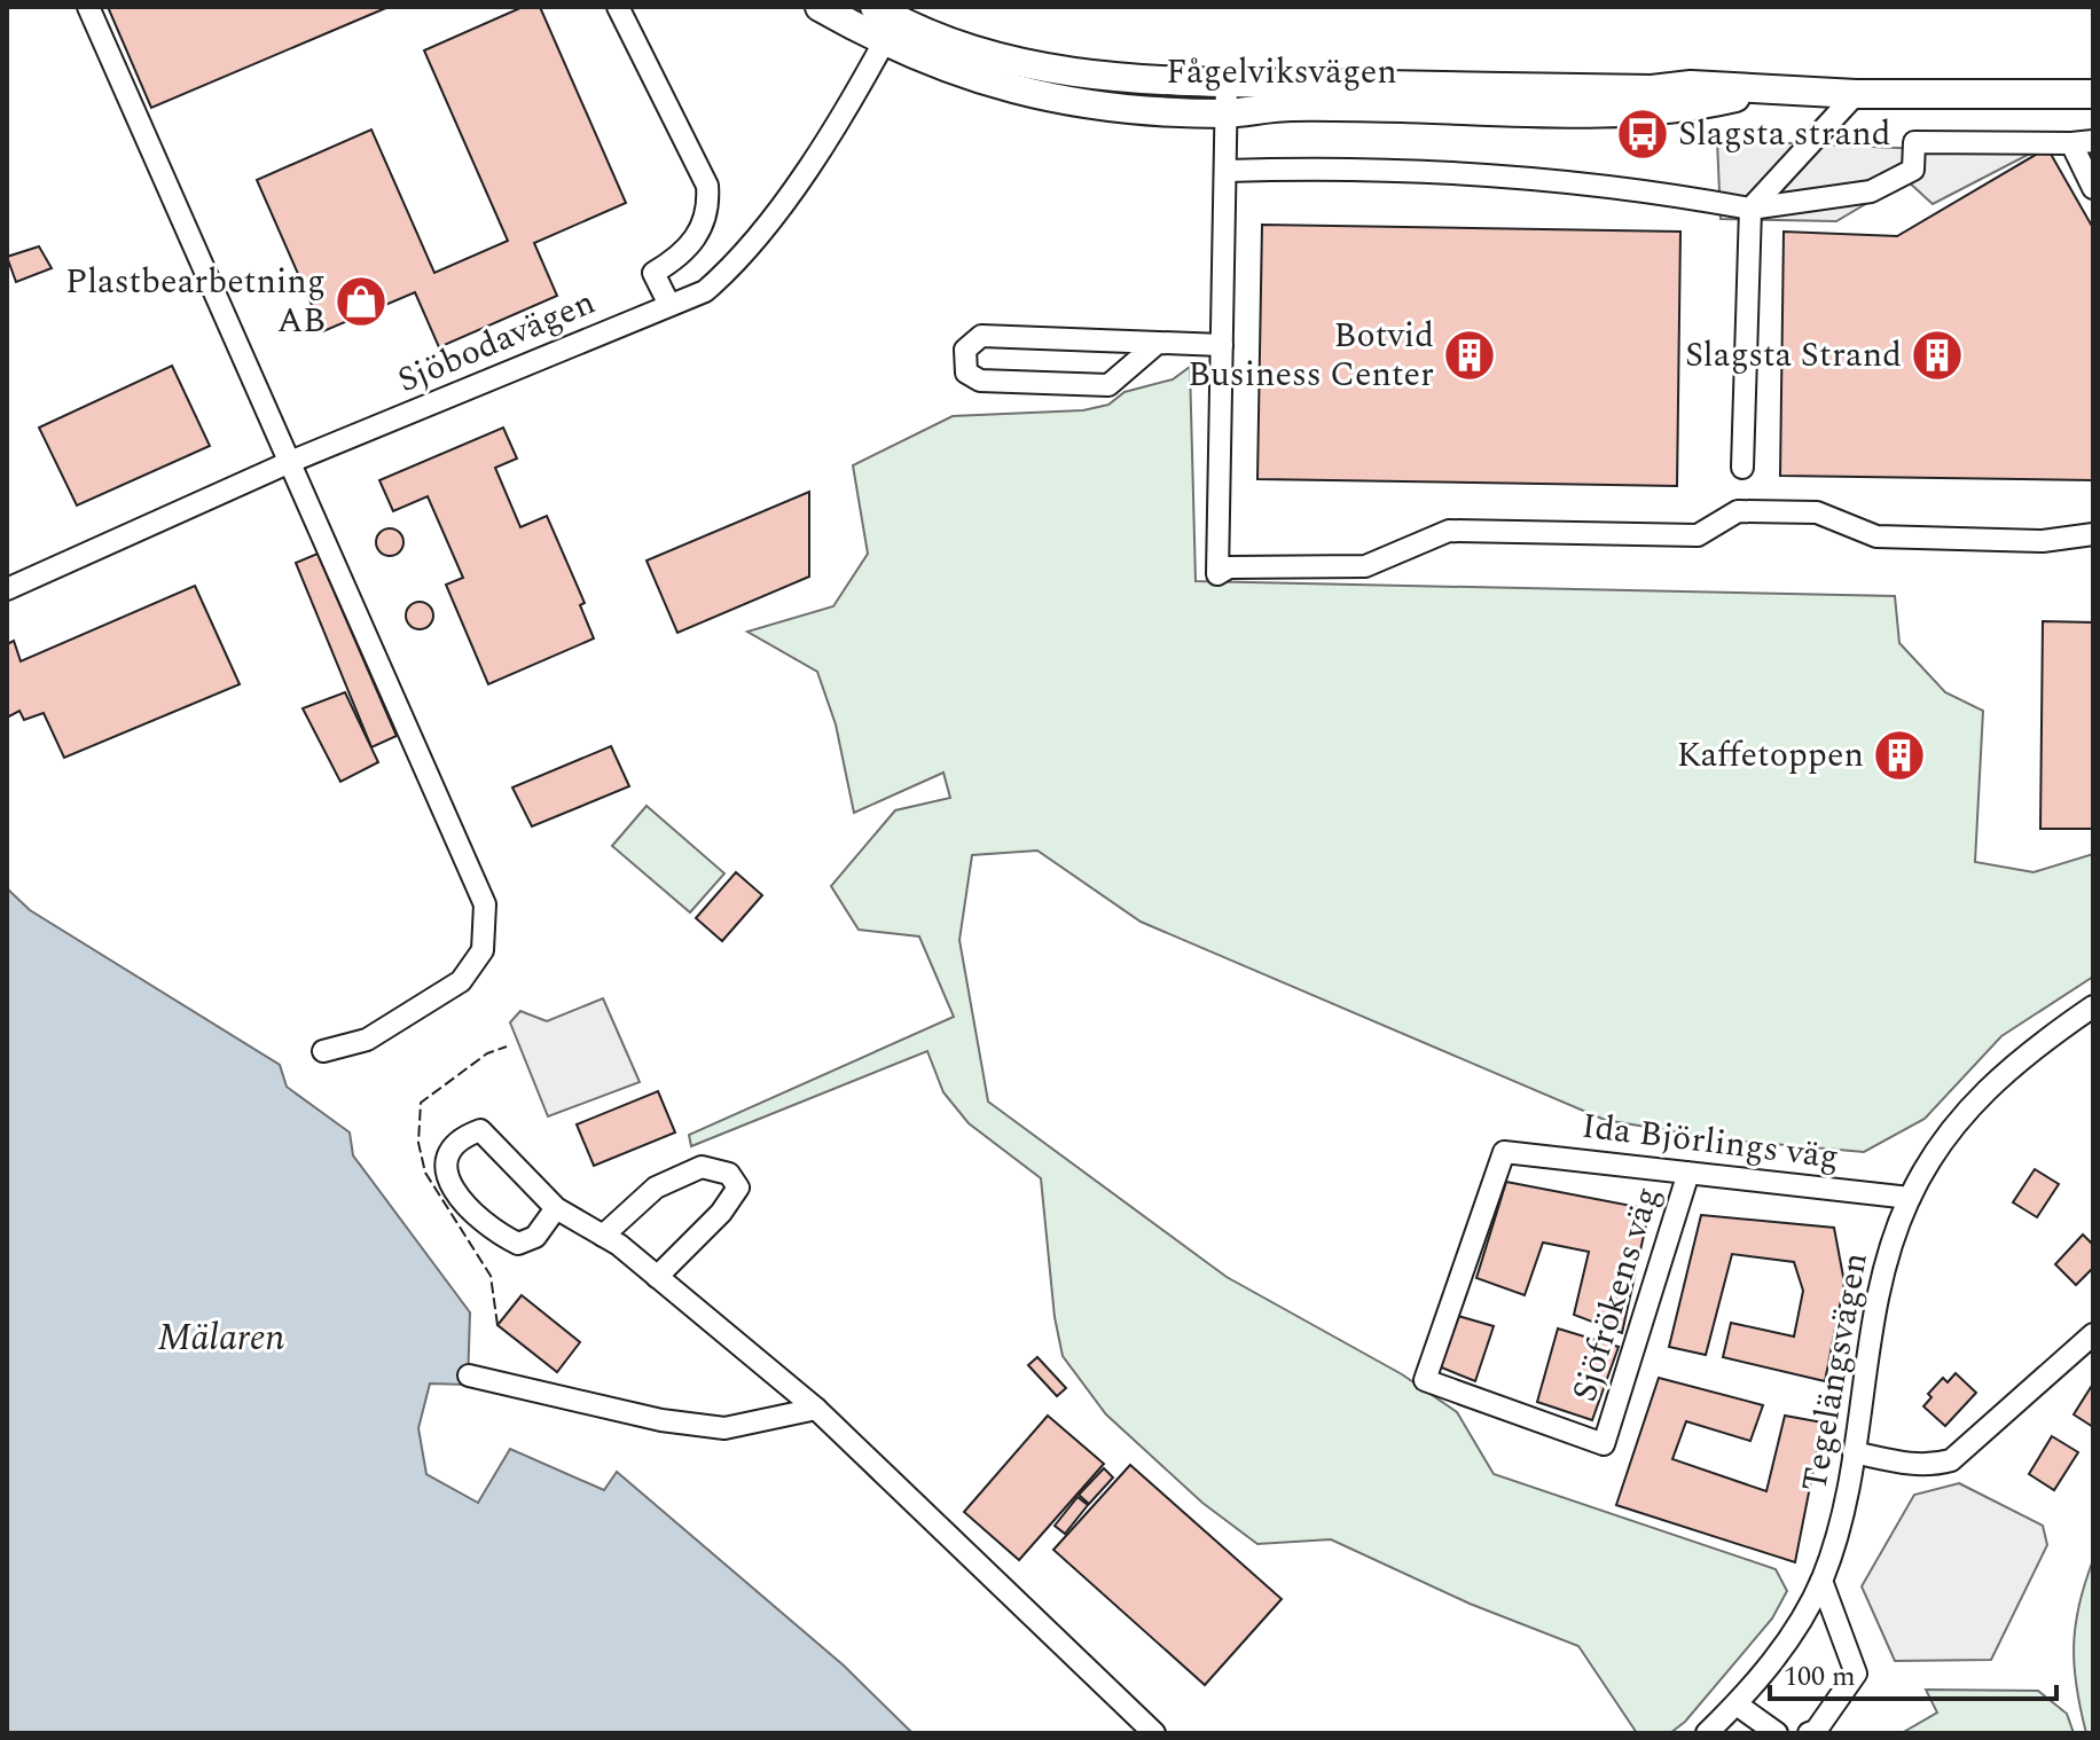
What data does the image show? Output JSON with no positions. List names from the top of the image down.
{
  "streets": {
    "main road": ["Fågelviksvägen"],
    "street": [
      "Sjöbodavägen",
      "Ida Björlings väg",
      "Sjöfrökens väg",
      "Tegelängsvägen"
    ]
  },
  "crossings": [
    ["Fågelviksvägen", "Sjöbodavägen"],
    ["Ida Björlings väg", "Sjöfrökens väg"],
    ["Ida Björlings väg", "Tegelängsvägen"]
  ],
  "water": ["Mälaren"],
  "places": {
    "bus stop": ["Slagsta strand"],
    "shop": ["Plastbearbetning AB"],
    "building": ["Botvid Business Center", "Slagsta Strand", "Kaffetoppen"]
  },
  "scale_bar": "100 m"
}
